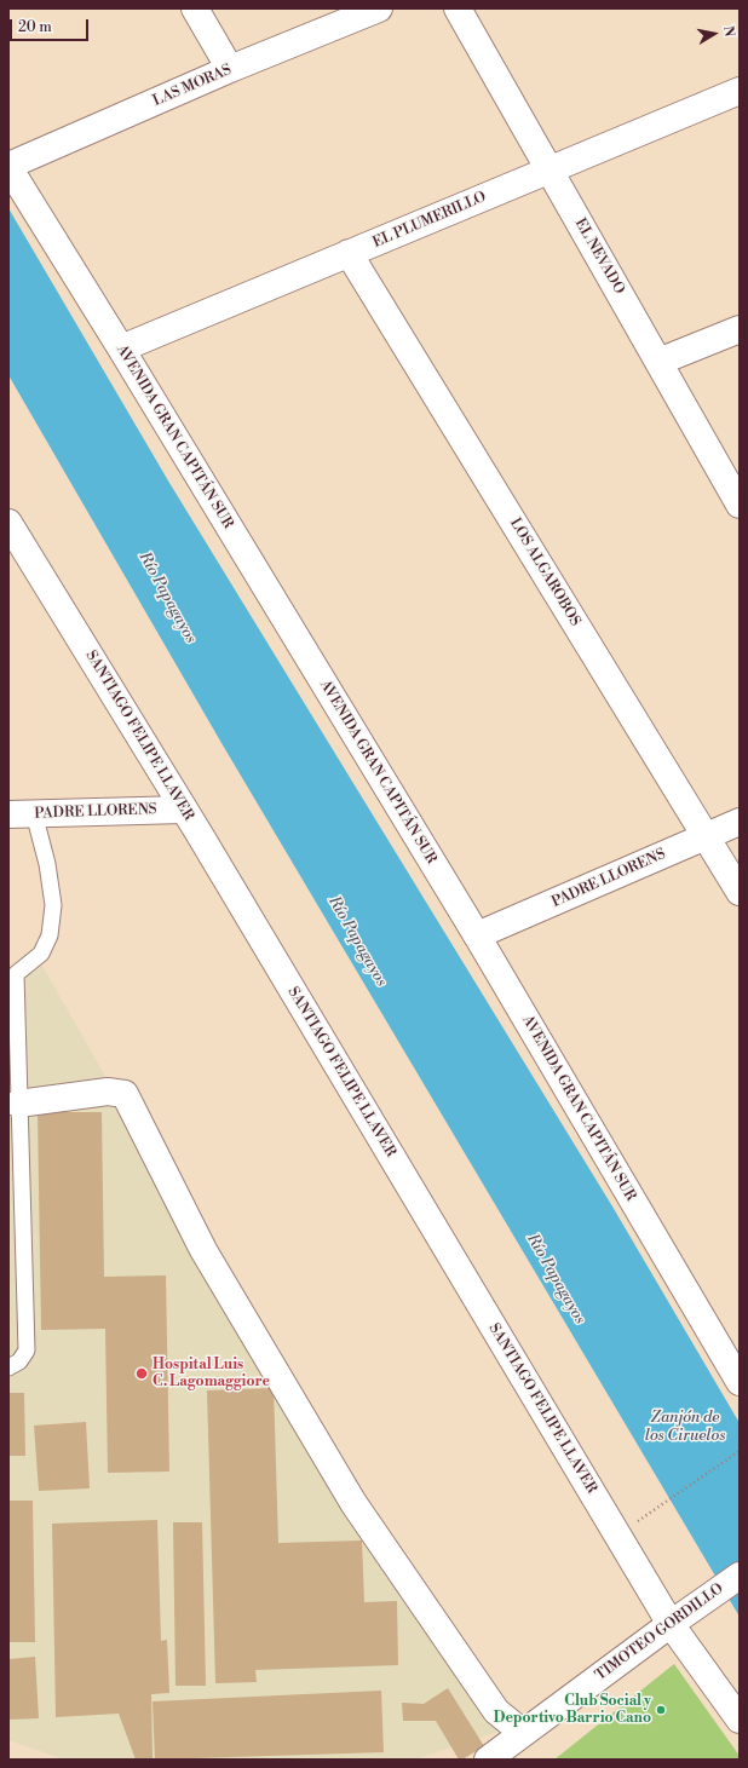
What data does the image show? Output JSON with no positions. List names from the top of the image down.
{
  "streets": {
    "street": [
      "LAS MORAS",
      "EL PLUMERILLO",
      "EL NEVADO",
      "AVENIDA GRAN CAPITÁN SUR",
      "LOS ALGAROBOS",
      "SANTIAGO FELIPE LLAVER",
      "PADRE LLORENS",
      "TIMOTEO GORDILLO"
    ]
  },
  "crossings": [
    ["LAS MORAS", "AVENIDA GRAN CAPITÁN SUR"],
    ["EL PLUMERILLO", "EL NEVADO"],
    ["EL PLUMERILLO", "AVENIDA GRAN CAPITÁN SUR"],
    ["EL PLUMERILLO", "LOS ALGAROBOS"],
    ["AVENIDA GRAN CAPITÁN SUR", "PADRE LLORENS"],
    ["LOS ALGAROBOS", "PADRE LLORENS"],
    ["SANTIAGO FELIPE LLAVER", "PADRE LLORENS"],
    ["SANTIAGO FELIPE LLAVER", "TIMOTEO GORDILLO"]
  ],
  "water": ["Río Papagayos", "Zanjón de los Ciruelos"],
  "places": ["Hospital Luis C. Lagomaggiore", "Club Social y Deportivo Barrio Cano"],
  "scale_bar": "20 m",
  "north": "right"
}
